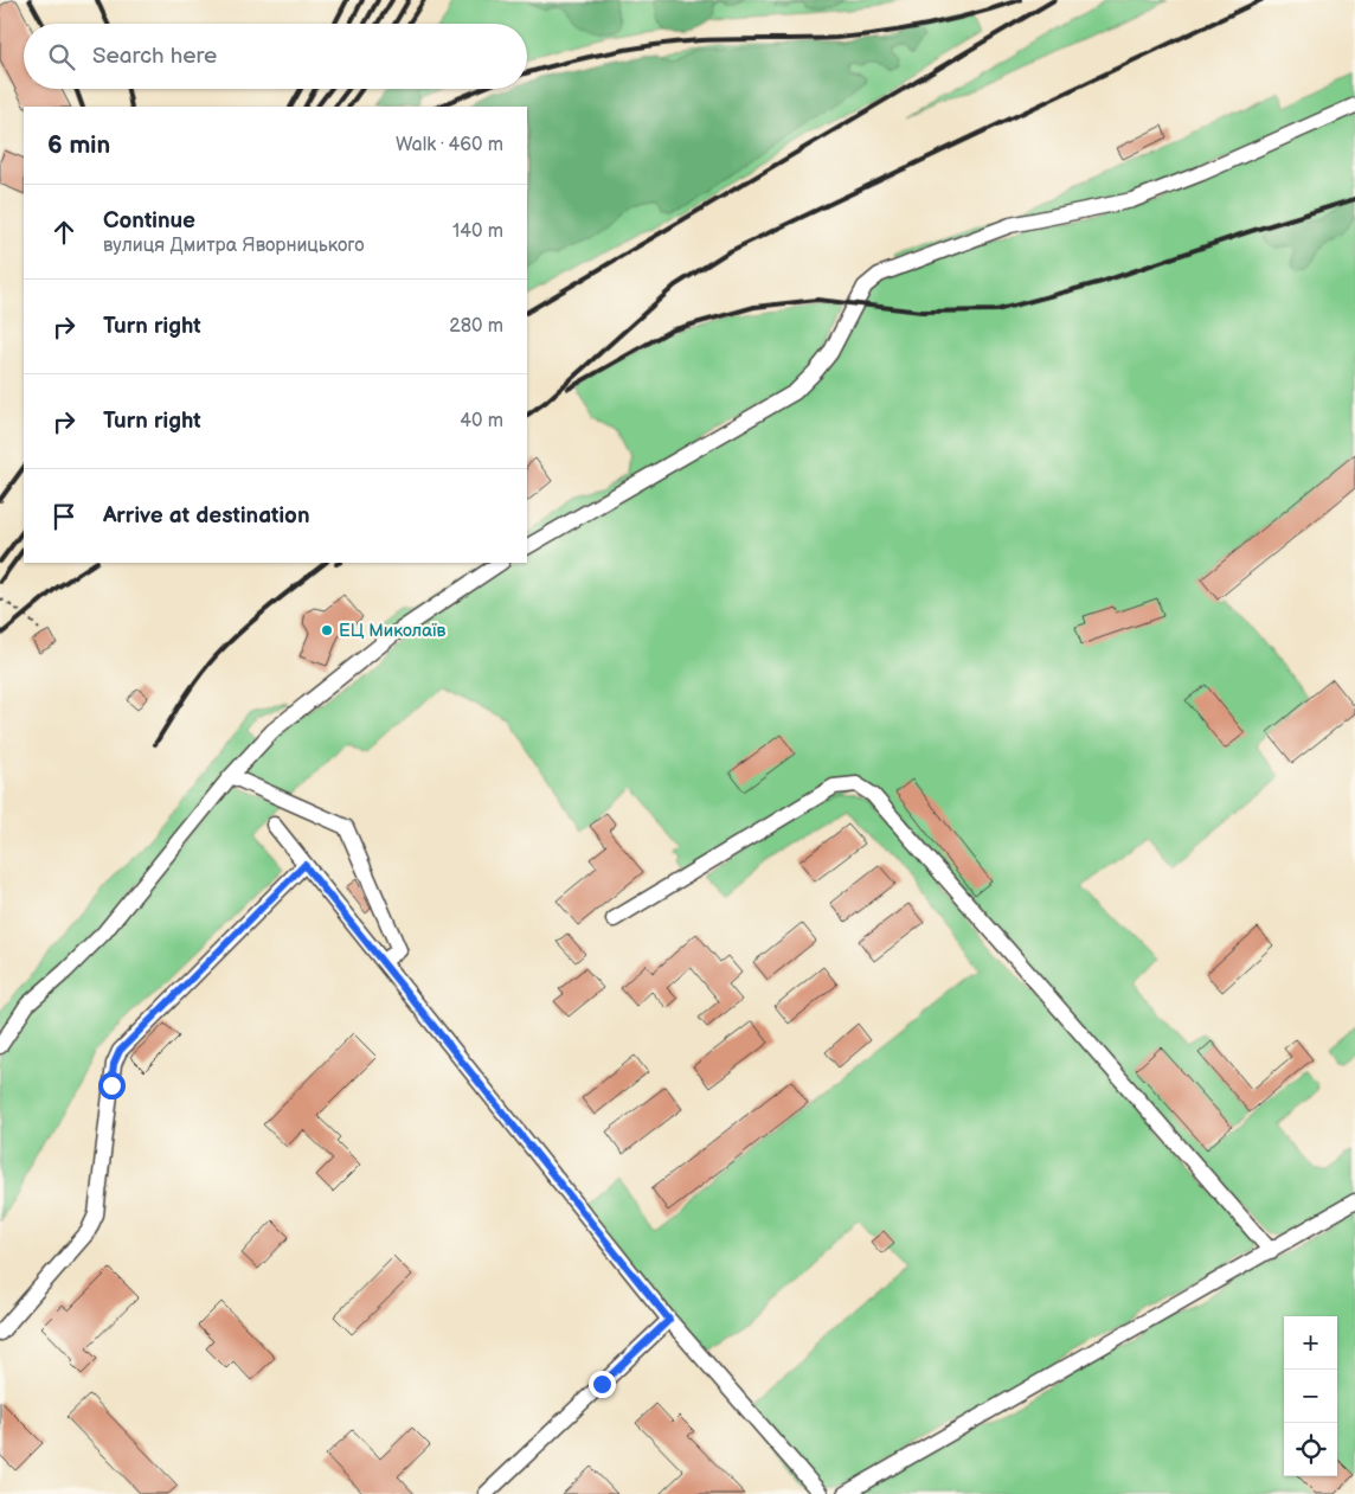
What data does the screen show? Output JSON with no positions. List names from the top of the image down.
{
  "places": ["ЕЦ Миколаїв"],
  "page": {
    "search": "Search here",
    "heading": ["6 min", "Walk · 460 m"],
    "list": [
      ["Continue", "вулиця Дмитра Яворницького", "140 m"],
      ["Turn right", "280 m"],
      ["Turn right", "40 m"],
      "Arrive at destination"
    ],
    "map_buttons": ["+", "−"]
  }
}
